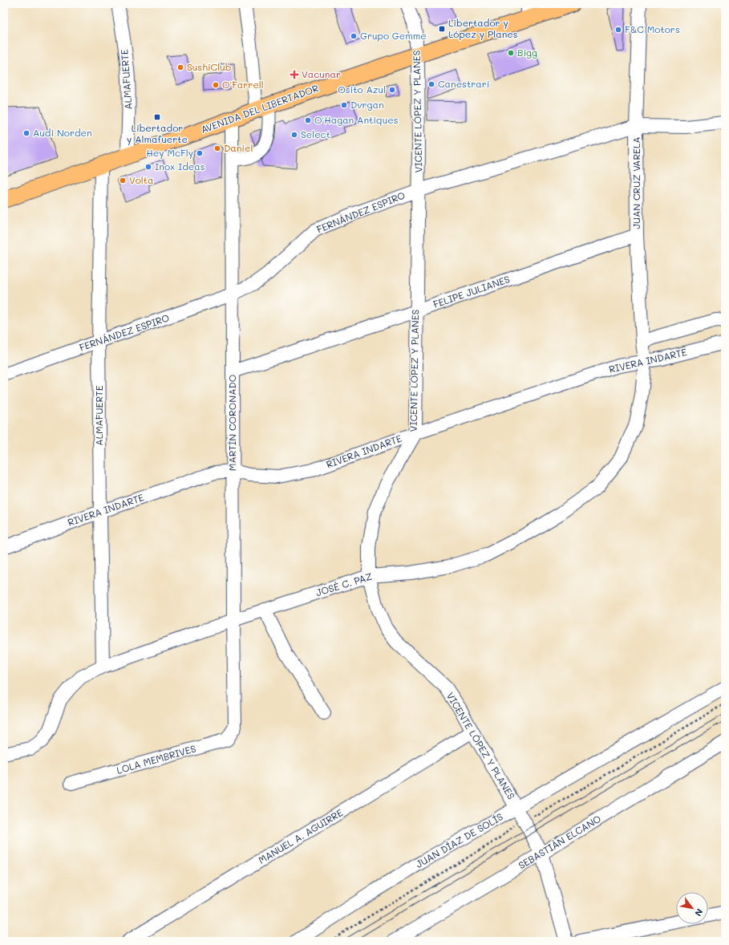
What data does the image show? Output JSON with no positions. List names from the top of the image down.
{
  "streets": {
    "main road": ["AVENIDA DEL LIBERTADOR"],
    "street": [
      "ALMAFUERTE",
      "VICENTE LÓPEZ Y PLANES",
      "JUAN CRUZ VARELA",
      "FERNÁNDEZ ESPIRO",
      "FELIPE JULIANES",
      "RIVERA INDARTE",
      "MARTÍN CORONADO",
      "JOSÉ C. PAZ",
      "LOLA MEMBRIVES",
      "MANUEL A. AGUIRRE",
      "JUAN DÍAZ DE SOLÍS",
      "SEBASTIÁN ELCANO"
    ]
  },
  "crossings": [
    ["ALMAFUERTE", "AVENIDA DEL LIBERTADOR"],
    ["ALMAFUERTE", "FERNÁNDEZ ESPIRO"],
    ["ALMAFUERTE", "RIVERA INDARTE"],
    ["ALMAFUERTE", "JOSÉ C. PAZ"],
    ["AVENIDA DEL LIBERTADOR", "VICENTE LÓPEZ Y PLANES"],
    ["AVENIDA DEL LIBERTADOR", "MARTÍN CORONADO"],
    ["VICENTE LÓPEZ Y PLANES", "FERNÁNDEZ ESPIRO"],
    ["VICENTE LÓPEZ Y PLANES", "FELIPE JULIANES"],
    ["VICENTE LÓPEZ Y PLANES", "RIVERA INDARTE"],
    ["VICENTE LÓPEZ Y PLANES", "JOSÉ C. PAZ"],
    ["VICENTE LÓPEZ Y PLANES", "MANUEL A. AGUIRRE"],
    ["VICENTE LÓPEZ Y PLANES", "JUAN DÍAZ DE SOLÍS"],
    ["VICENTE LÓPEZ Y PLANES", "SEBASTIÁN ELCANO"],
    ["JUAN CRUZ VARELA", "FERNÁNDEZ ESPIRO"],
    ["JUAN CRUZ VARELA", "FELIPE JULIANES"],
    ["JUAN CRUZ VARELA", "RIVERA INDARTE"],
    ["JUAN CRUZ VARELA", "JOSÉ C. PAZ"],
    ["FERNÁNDEZ ESPIRO", "MARTÍN CORONADO"],
    ["FELIPE JULIANES", "MARTÍN CORONADO"],
    ["RIVERA INDARTE", "MARTÍN CORONADO"],
    ["RIVERA INDARTE", "JOSÉ C. PAZ"],
    ["MARTÍN CORONADO", "JOSÉ C. PAZ"],
    ["MARTÍN CORONADO", "LOLA MEMBRIVES"]
  ],
  "places": {
    "transit": ["Libertador y López y Planes", "Libertador y Almafuerte"],
    "other": [
      "F&C Motors",
      "Grupo Gemme",
      "Bigg",
      "SushiClub",
      "Canestrari",
      "O'Farrell",
      "Osito Azul",
      "Dvrgan",
      "O'Hagan Antiques",
      "Audi Norden",
      "Select",
      "Daniel",
      "Hey McFly",
      "Inox Ideas",
      "Volta"
    ],
    "health": ["Vacunar"]
  },
  "north": "bottom right"
}
